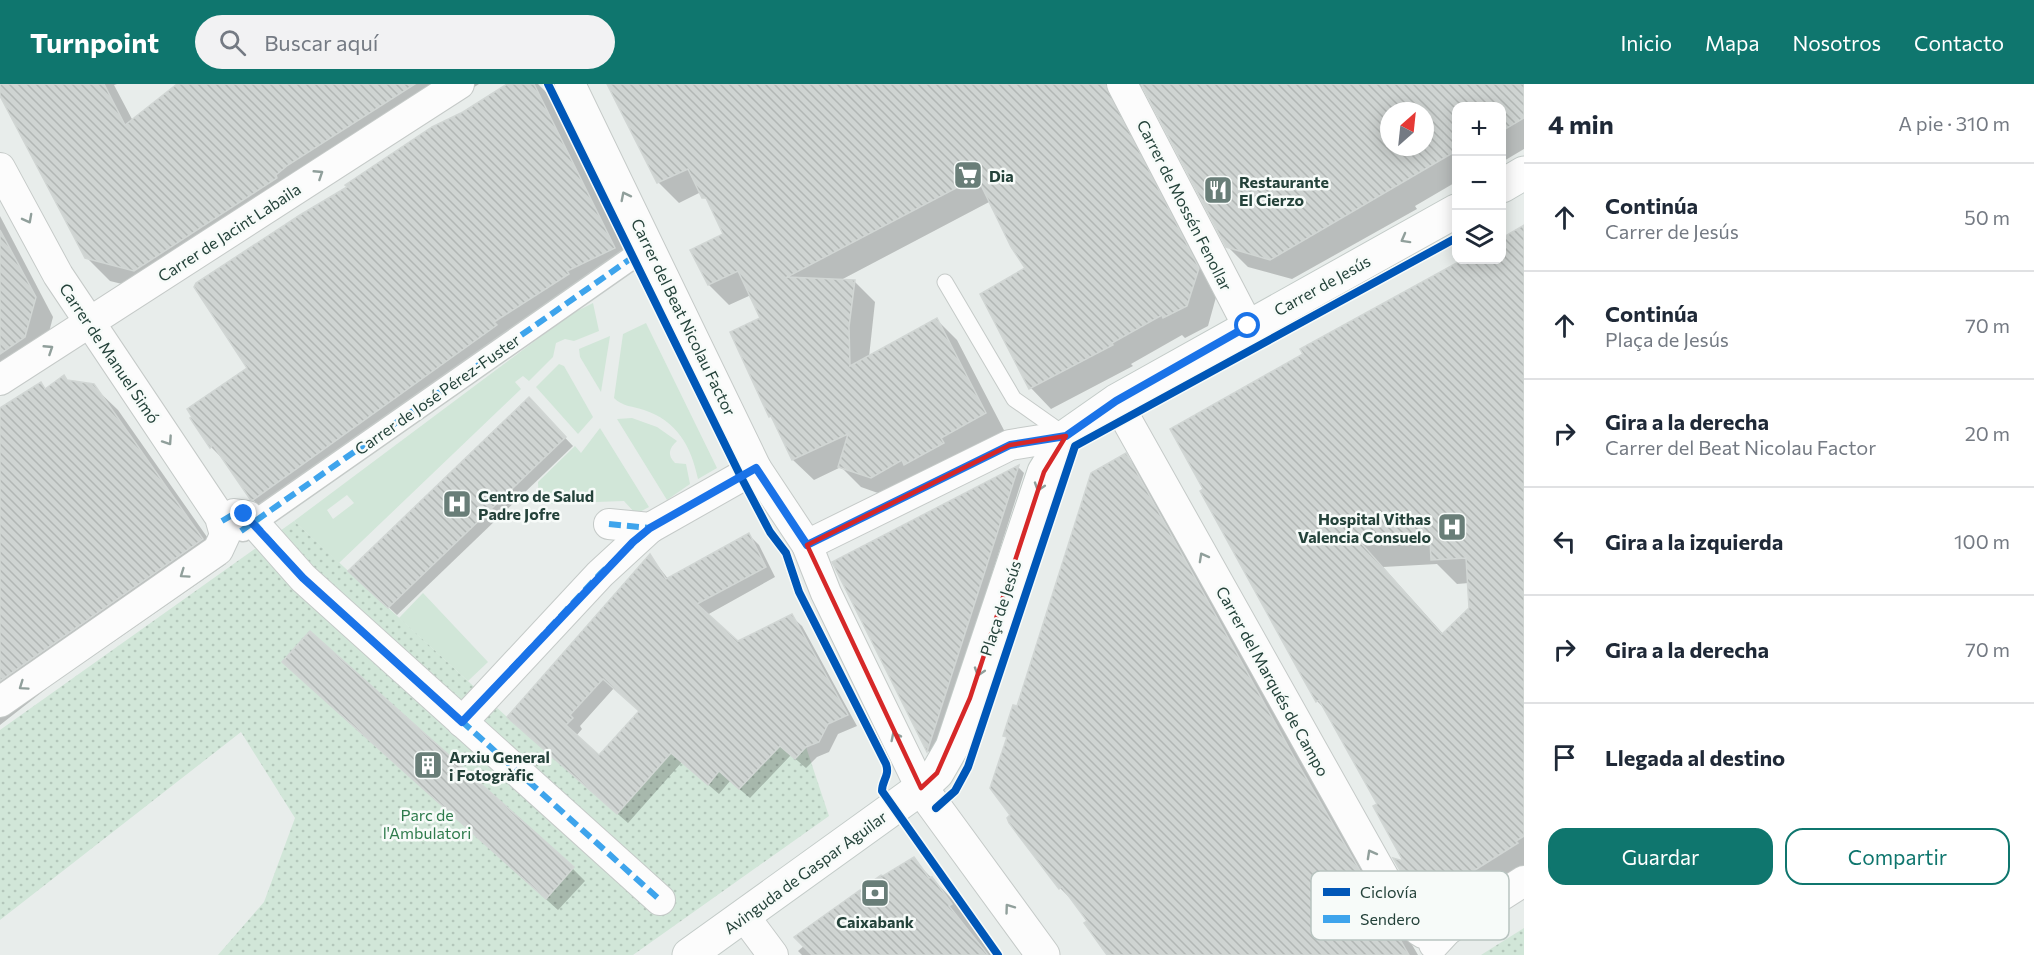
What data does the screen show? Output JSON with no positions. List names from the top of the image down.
{
  "streets": {
    "main road": ["Carrer de Jesús", "Plaça de Jesús", "Avinguda de Gaspar Aguilar"],
    "street": [
      "Carrer de Mossén Fenollar",
      "Carrer de Jacint Labaila",
      "Carrer del Beat Nicolau Factor",
      "Carrer de Manuel Simó",
      "Carrer de José Pérez-Fuster",
      "Carrer del Marqués de Campo"
    ]
  },
  "crossings": [
    ["Carrer de Mossén Fenollar", "Carrer de Jesús"],
    ["Carrer de Jacint Labaila", "Carrer de Manuel Simó"],
    ["Carrer de Jesús", "Plaça de Jesús"],
    ["Carrer de Jesús", "Carrer del Marqués de Campo"],
    ["Carrer de Manuel Simó", "Carrer de José Pérez-Fuster"],
    ["Plaça de Jesús", "Avinguda de Gaspar Aguilar"]
  ],
  "one_way": [
    "Carrer de Jacint Labaila",
    "Carrer de Jesús",
    "Carrer del Beat Nicolau Factor",
    "Carrer de Manuel Simó",
    "Carrer de José Pérez-Fuster",
    "Plaça de Jesús",
    "Carrer del Marqués de Campo"
  ],
  "parks": ["Parc de l'Ambulatori"],
  "places": {
    "supermarket": ["Dia"],
    "restaurant": ["Restaurante El Cierzo"],
    "hospital": ["Centro de Salud Padre Jofre", "Hospital Vithas Valencia Consuelo"],
    "building": ["Arxiu General i Fotogràfic"],
    "bank": ["Caixabank"]
  },
  "legend": ["Ciclovía", "Sendero"],
  "north": "top right",
  "page": {
    "header": "Turnpoint",
    "search": "Buscar aquí",
    "nav": [
      "Inicio",
      "Mapa",
      "Nosotros",
      "Contacto"
    ],
    "heading": ["4 min", "A pie · 310 m"],
    "map_buttons": ["+", "−"],
    "list": [
      ["Continúa", "Carrer de Jesús", "50 m"],
      ["Continúa", "Plaça de Jesús", "70 m"],
      ["Gira a la derecha", "Carrer del Beat Nicolau Factor", "20 m"],
      ["Gira a la izquierda", "100 m"],
      ["Gira a la derecha", "70 m"],
      "Llegada al destino"
    ],
    "buttons": ["Guardar", "Compartir"]
  }
}
